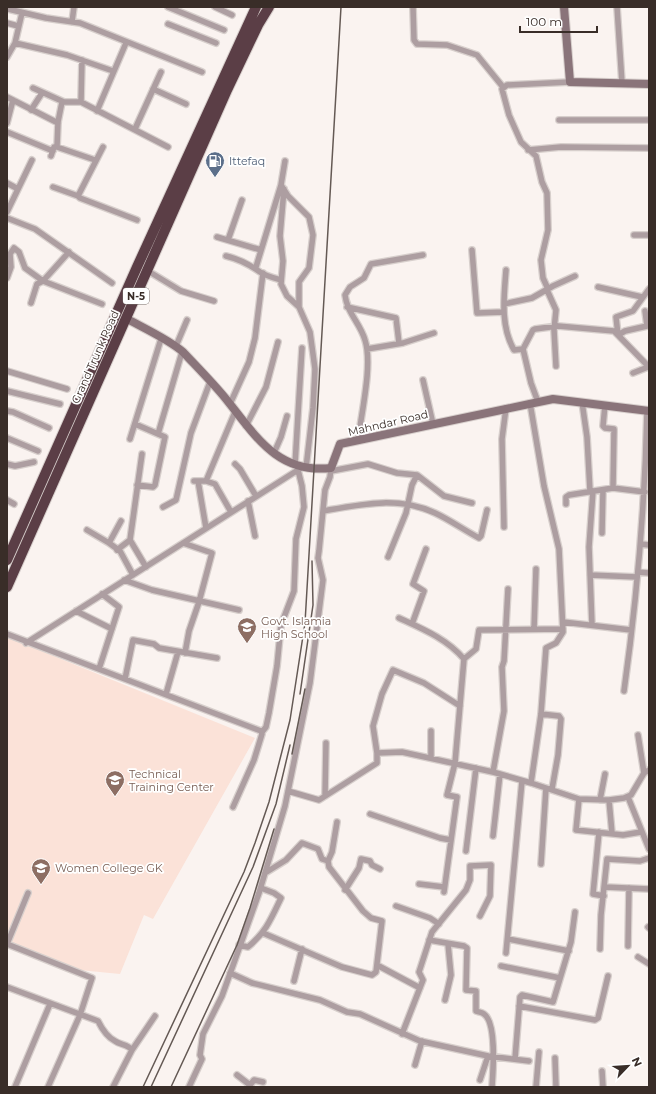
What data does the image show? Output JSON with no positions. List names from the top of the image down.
{
  "streets": {
    "highway": ["N-5", "Grand Trunk Road"],
    "street": ["Mahndar Road"]
  },
  "places": {
    "fuel station": ["Ittefaq"],
    "school or university": ["Govt. Islamia High School", "Technical Training Center", "Women College GK"]
  },
  "scale_bar": "100 m",
  "north": "top right"
}
